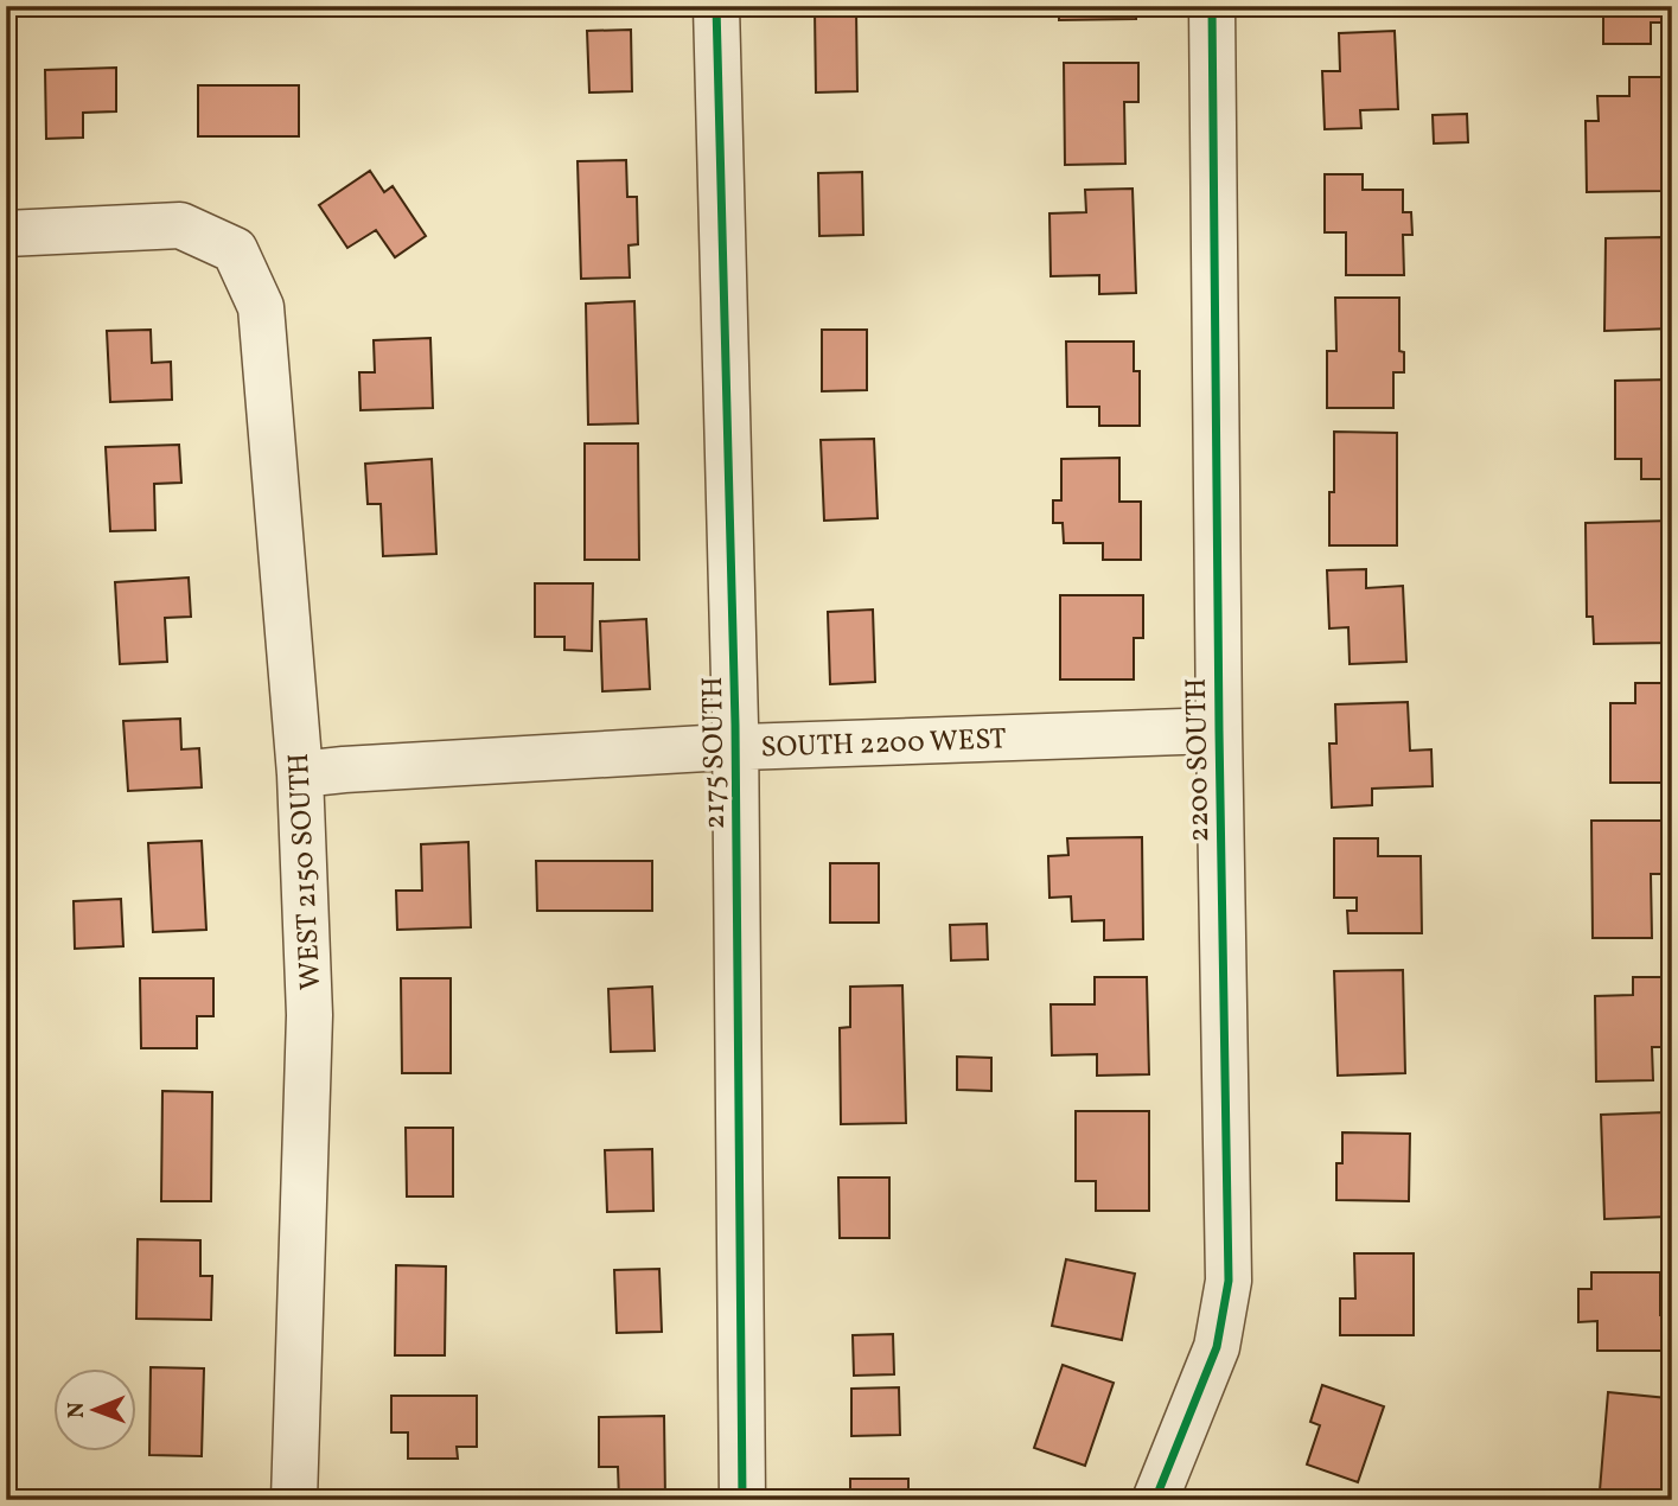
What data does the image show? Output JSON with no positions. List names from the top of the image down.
{
  "streets": {
    "street": [
      "SOUTH 2200 WEST",
      "2175 SOUTH",
      "2200 SOUTH",
      "WEST 2150 SOUTH"
    ]
  },
  "crossings": [
    ["SOUTH 2200 WEST", "2175 SOUTH"],
    ["SOUTH 2200 WEST", "2200 SOUTH"],
    ["SOUTH 2200 WEST", "WEST 2150 SOUTH"]
  ],
  "north": "left"
}
